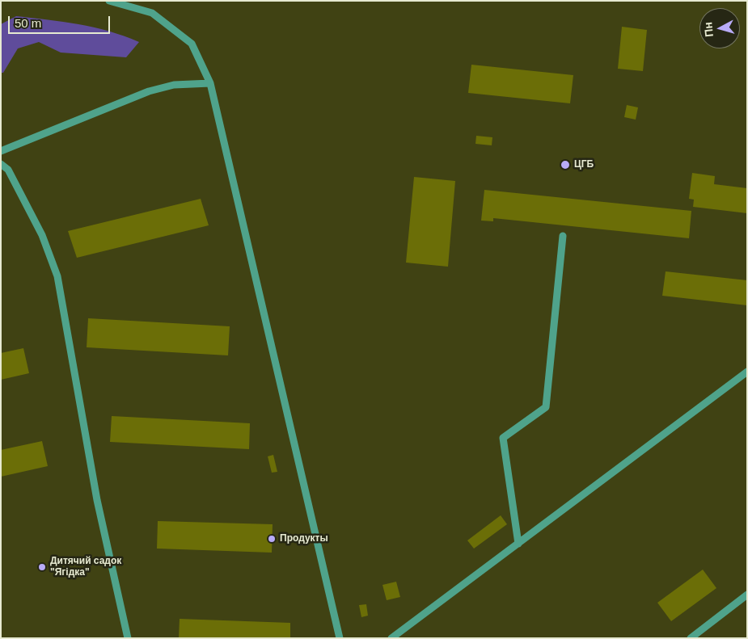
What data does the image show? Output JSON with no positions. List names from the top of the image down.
{
  "places": ["ЦГБ", "Продукты", "Дитячий садок \"Ягідка\""],
  "scale_bar": "50 m",
  "north": "left"
}
